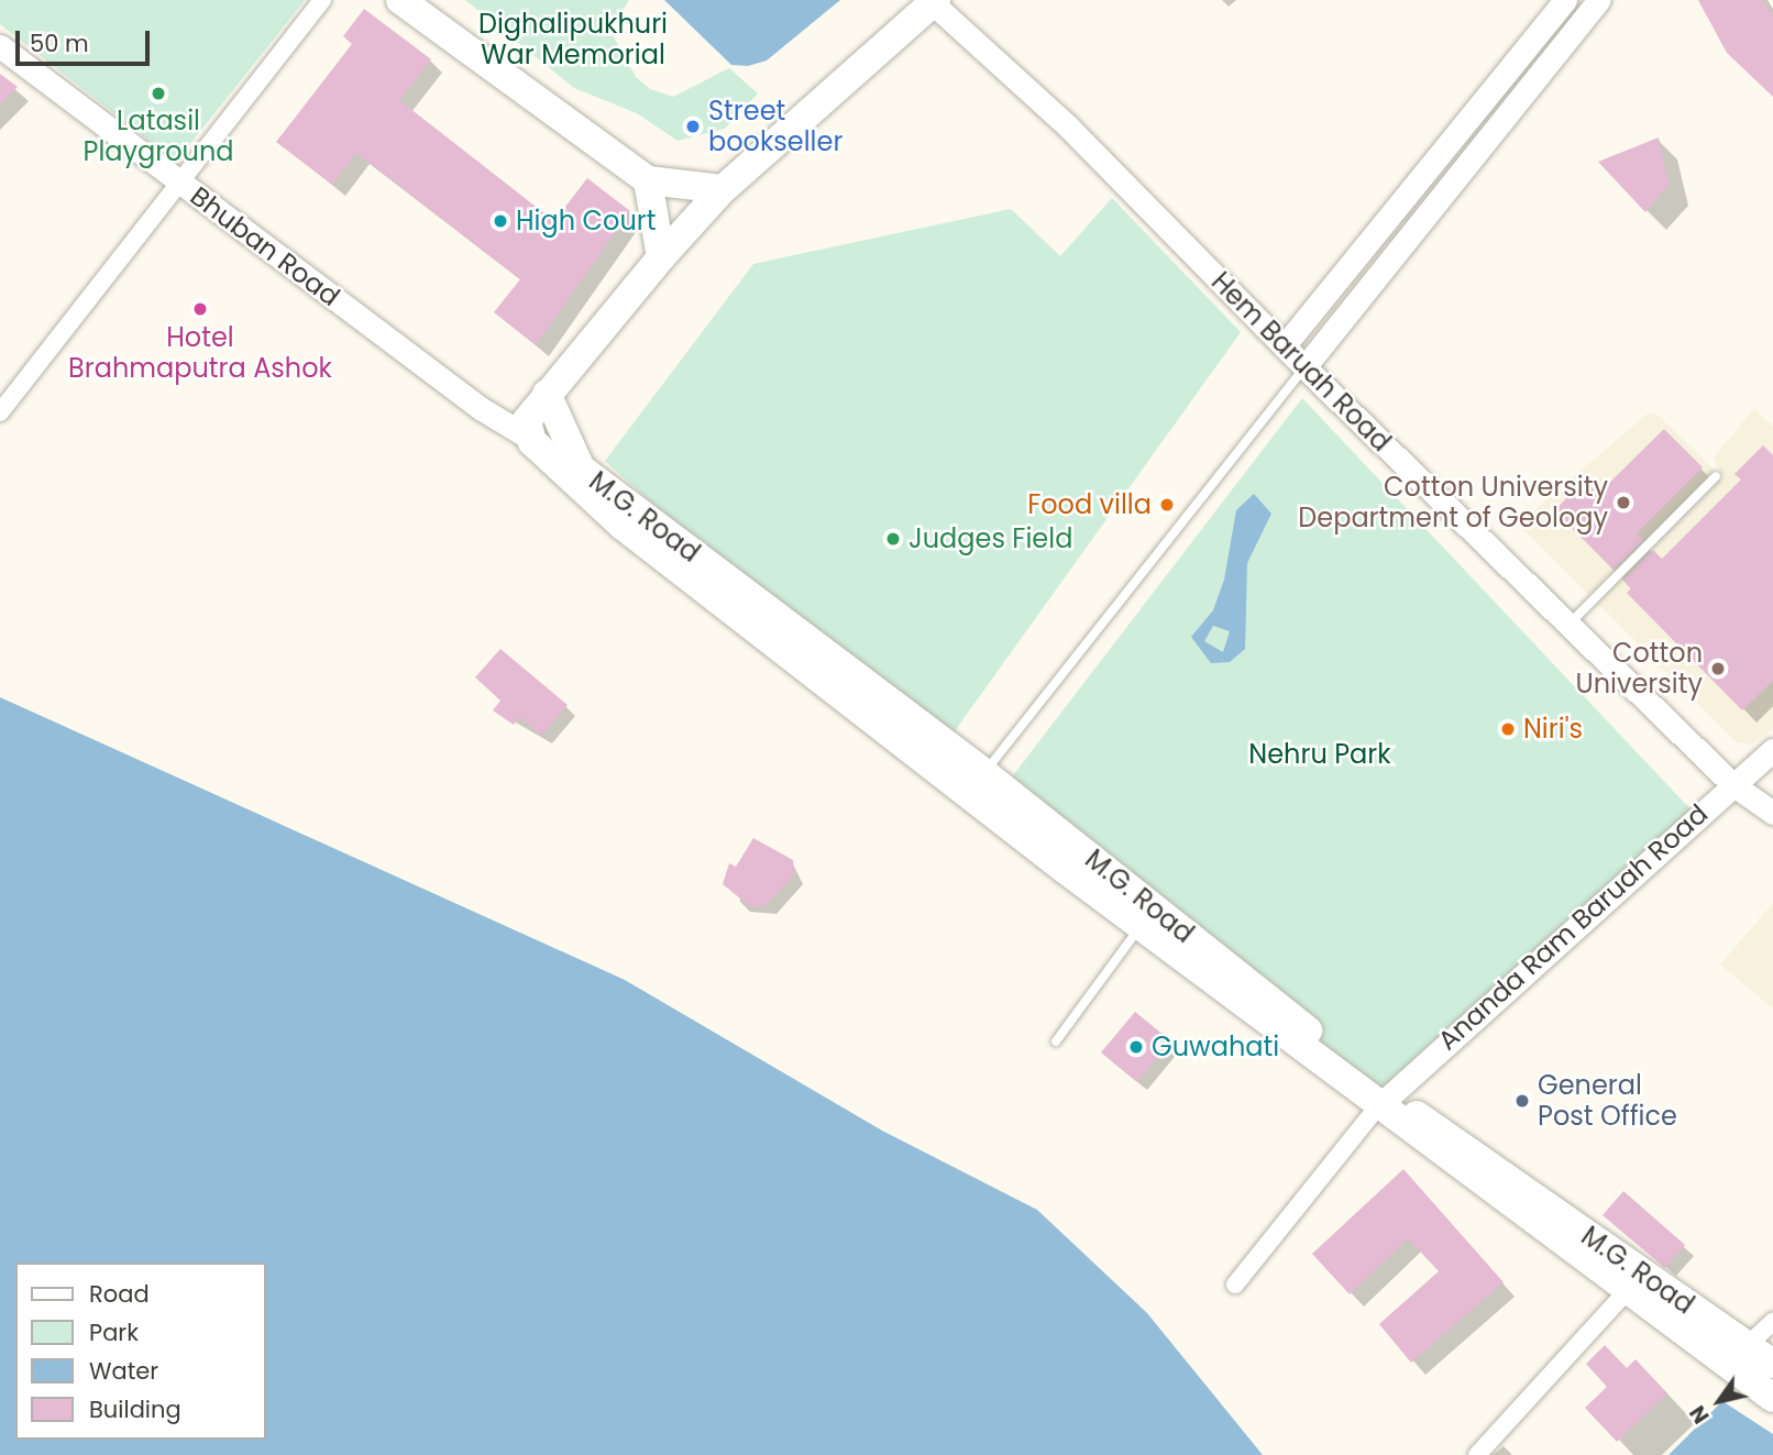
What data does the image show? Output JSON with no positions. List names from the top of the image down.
{
  "streets": {
    "main road": ["M.G. Road"],
    "street": ["Bhuban Road", "Hem Baruah Road", "Ananda Ram Baruah Road"]
  },
  "crossings": [
    ["Hem Baruah Road", "Ananda Ram Baruah Road"],
    ["M.G. Road", "Ananda Ram Baruah Road"]
  ],
  "parks": ["Dighalipukhuri War Memorial", "Nehru Park"],
  "places": [
    "Latasil Playground",
    "Street bookseller",
    "High Court",
    "Hotel Brahmaputra Ashok",
    "Cotton University Department of Geology",
    "Food villa",
    "Judges Field",
    "Cotton University",
    "Niri's",
    "Guwahati",
    "General Post Office"
  ],
  "legend": [
    "Road",
    "Park",
    "Water",
    "Building"
  ],
  "scale_bar": "50 m",
  "north": "bottom left"
}
